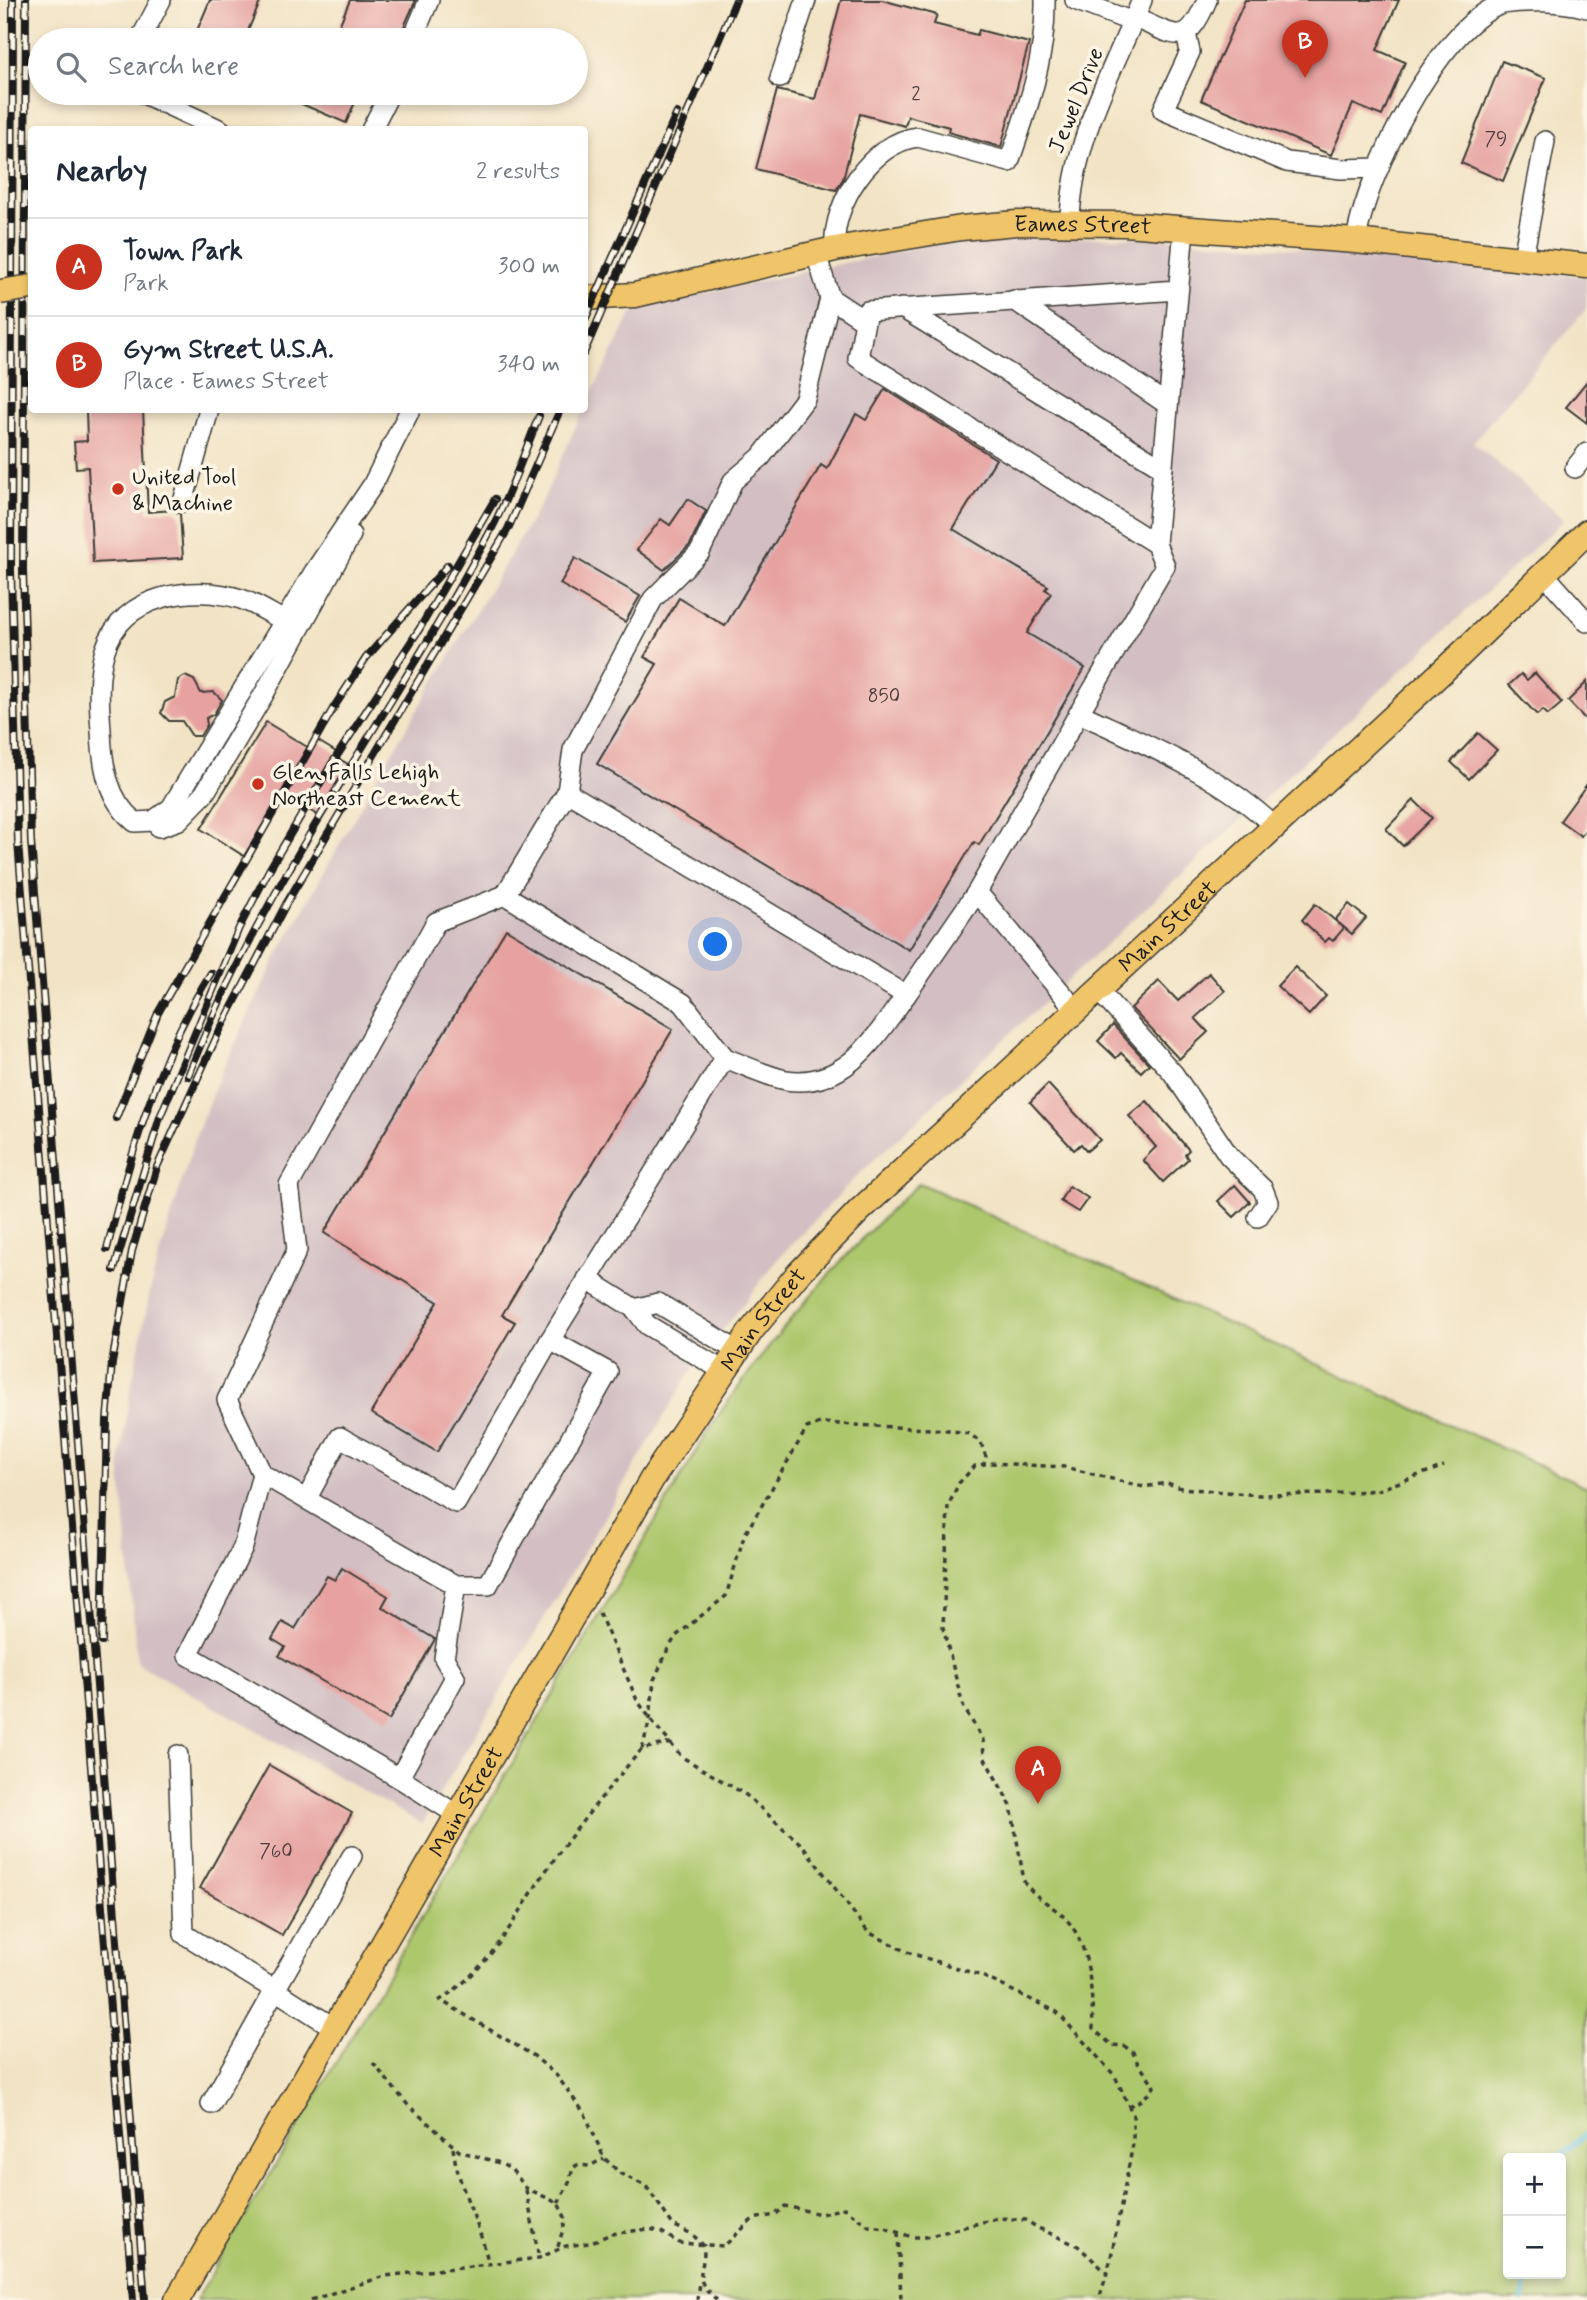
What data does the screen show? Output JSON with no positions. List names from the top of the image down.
{
  "streets": {
    "main road": ["Eames Street", "Main Street"],
    "street": ["Jewel Drive"]
  },
  "crossings": [
    ["Jewel Drive", "Eames Street"]
  ],
  "places": ["United Tool & Machine", "Glen Falls Lehigh Northeast Cement"],
  "house_numbers": [
    "2",
    "79",
    "850",
    "760"
  ],
  "page": {
    "pins": ["B", "A"],
    "search": "Search here",
    "heading": ["Nearby", "2 results"],
    "list": [
      {
        "mark": "A",
        "name": "Town Park",
        "note": "Park",
        "value": "300 m"
      },
      {
        "mark": "B",
        "name": "Gym Street U.S.A.",
        "note": "Place · Eames Street",
        "value": "340 m"
      }
    ],
    "map_buttons": ["+", "−"]
  }
}
